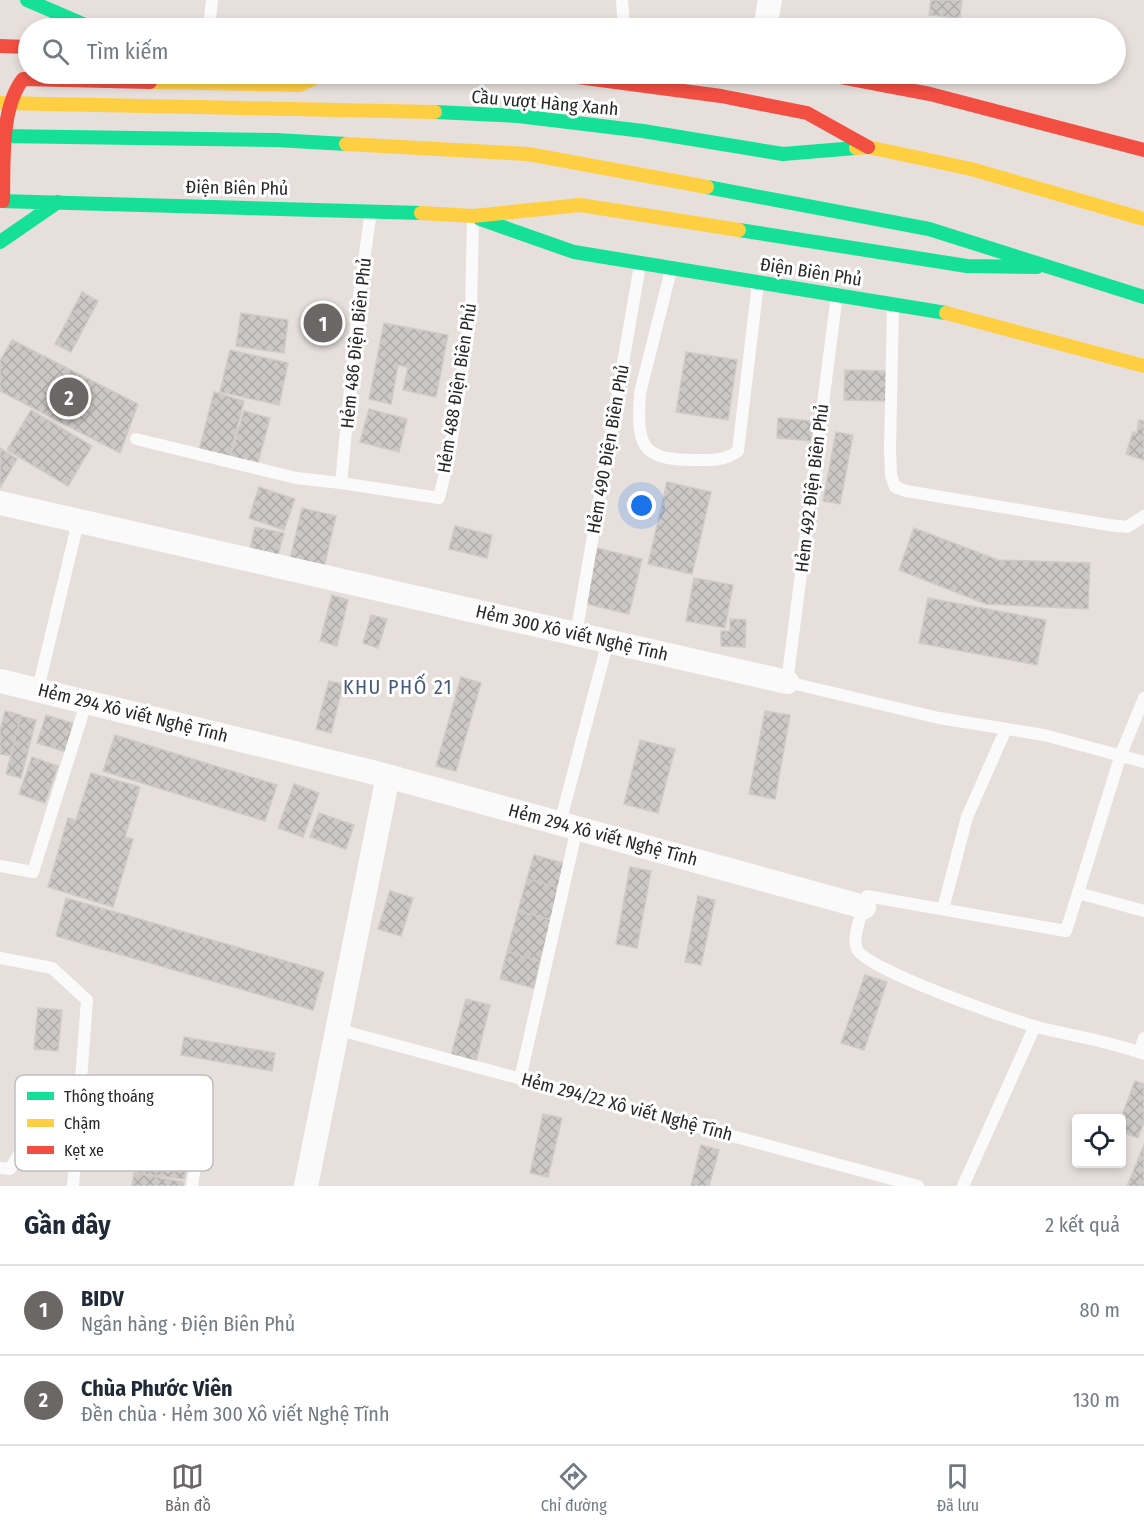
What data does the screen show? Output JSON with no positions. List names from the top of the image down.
{
  "streets": {
    "main road": ["Cầu vượt Hàng Xanh", "Điện Biên Phủ"],
    "street": ["Hẻm 300 Xô viết Nghệ Tĩnh", "Hẻm 294 Xô viết Nghệ Tĩnh"],
    "lane": [
      "Hẻm 486 Điện Biên Phủ",
      "Hẻm 488 Điện Biên Phủ",
      "Hẻm 490 Điện Biên Phủ",
      "Hẻm 492 Điện Biên Phủ",
      "Hẻm 294/22 Xô viết Nghệ Tĩnh"
    ]
  },
  "crossings": [
    ["Điện Biên Phủ", "Hẻm 486 Điện Biên Phủ"],
    ["Điện Biên Phủ", "Hẻm 488 Điện Biên Phủ"],
    ["Điện Biên Phủ", "Hẻm 490 Điện Biên Phủ"],
    ["Điện Biên Phủ", "Hẻm 492 Điện Biên Phủ"],
    ["Hẻm 486 Điện Biên Phủ", "Hẻm 488 Điện Biên Phủ"],
    ["Hẻm 490 Điện Biên Phủ", "Hẻm 300 Xô viết Nghệ Tĩnh"],
    ["Hẻm 492 Điện Biên Phủ", "Hẻm 300 Xô viết Nghệ Tĩnh"]
  ],
  "districts": ["KHU PHỐ 21"],
  "legend": ["Thông thoáng", "Chậm", "Kẹt xe"],
  "page": {
    "search": "Tìm kiếm",
    "pins": ["1", "2"],
    "heading": ["Gần đây", "2 kết quả"],
    "list": [
      {
        "mark": "1",
        "name": "BIDV",
        "note": "Ngân hàng · Điện Biên Phủ",
        "value": "80 m"
      },
      {
        "mark": "2",
        "name": "Chùa Phước Viên",
        "note": "Đền chùa · Hẻm 300 Xô viết Nghệ Tĩnh",
        "value": "130 m"
      }
    ],
    "nav": ["Bản đồ", "Chỉ đường", "Đã lưu"]
  }
}
